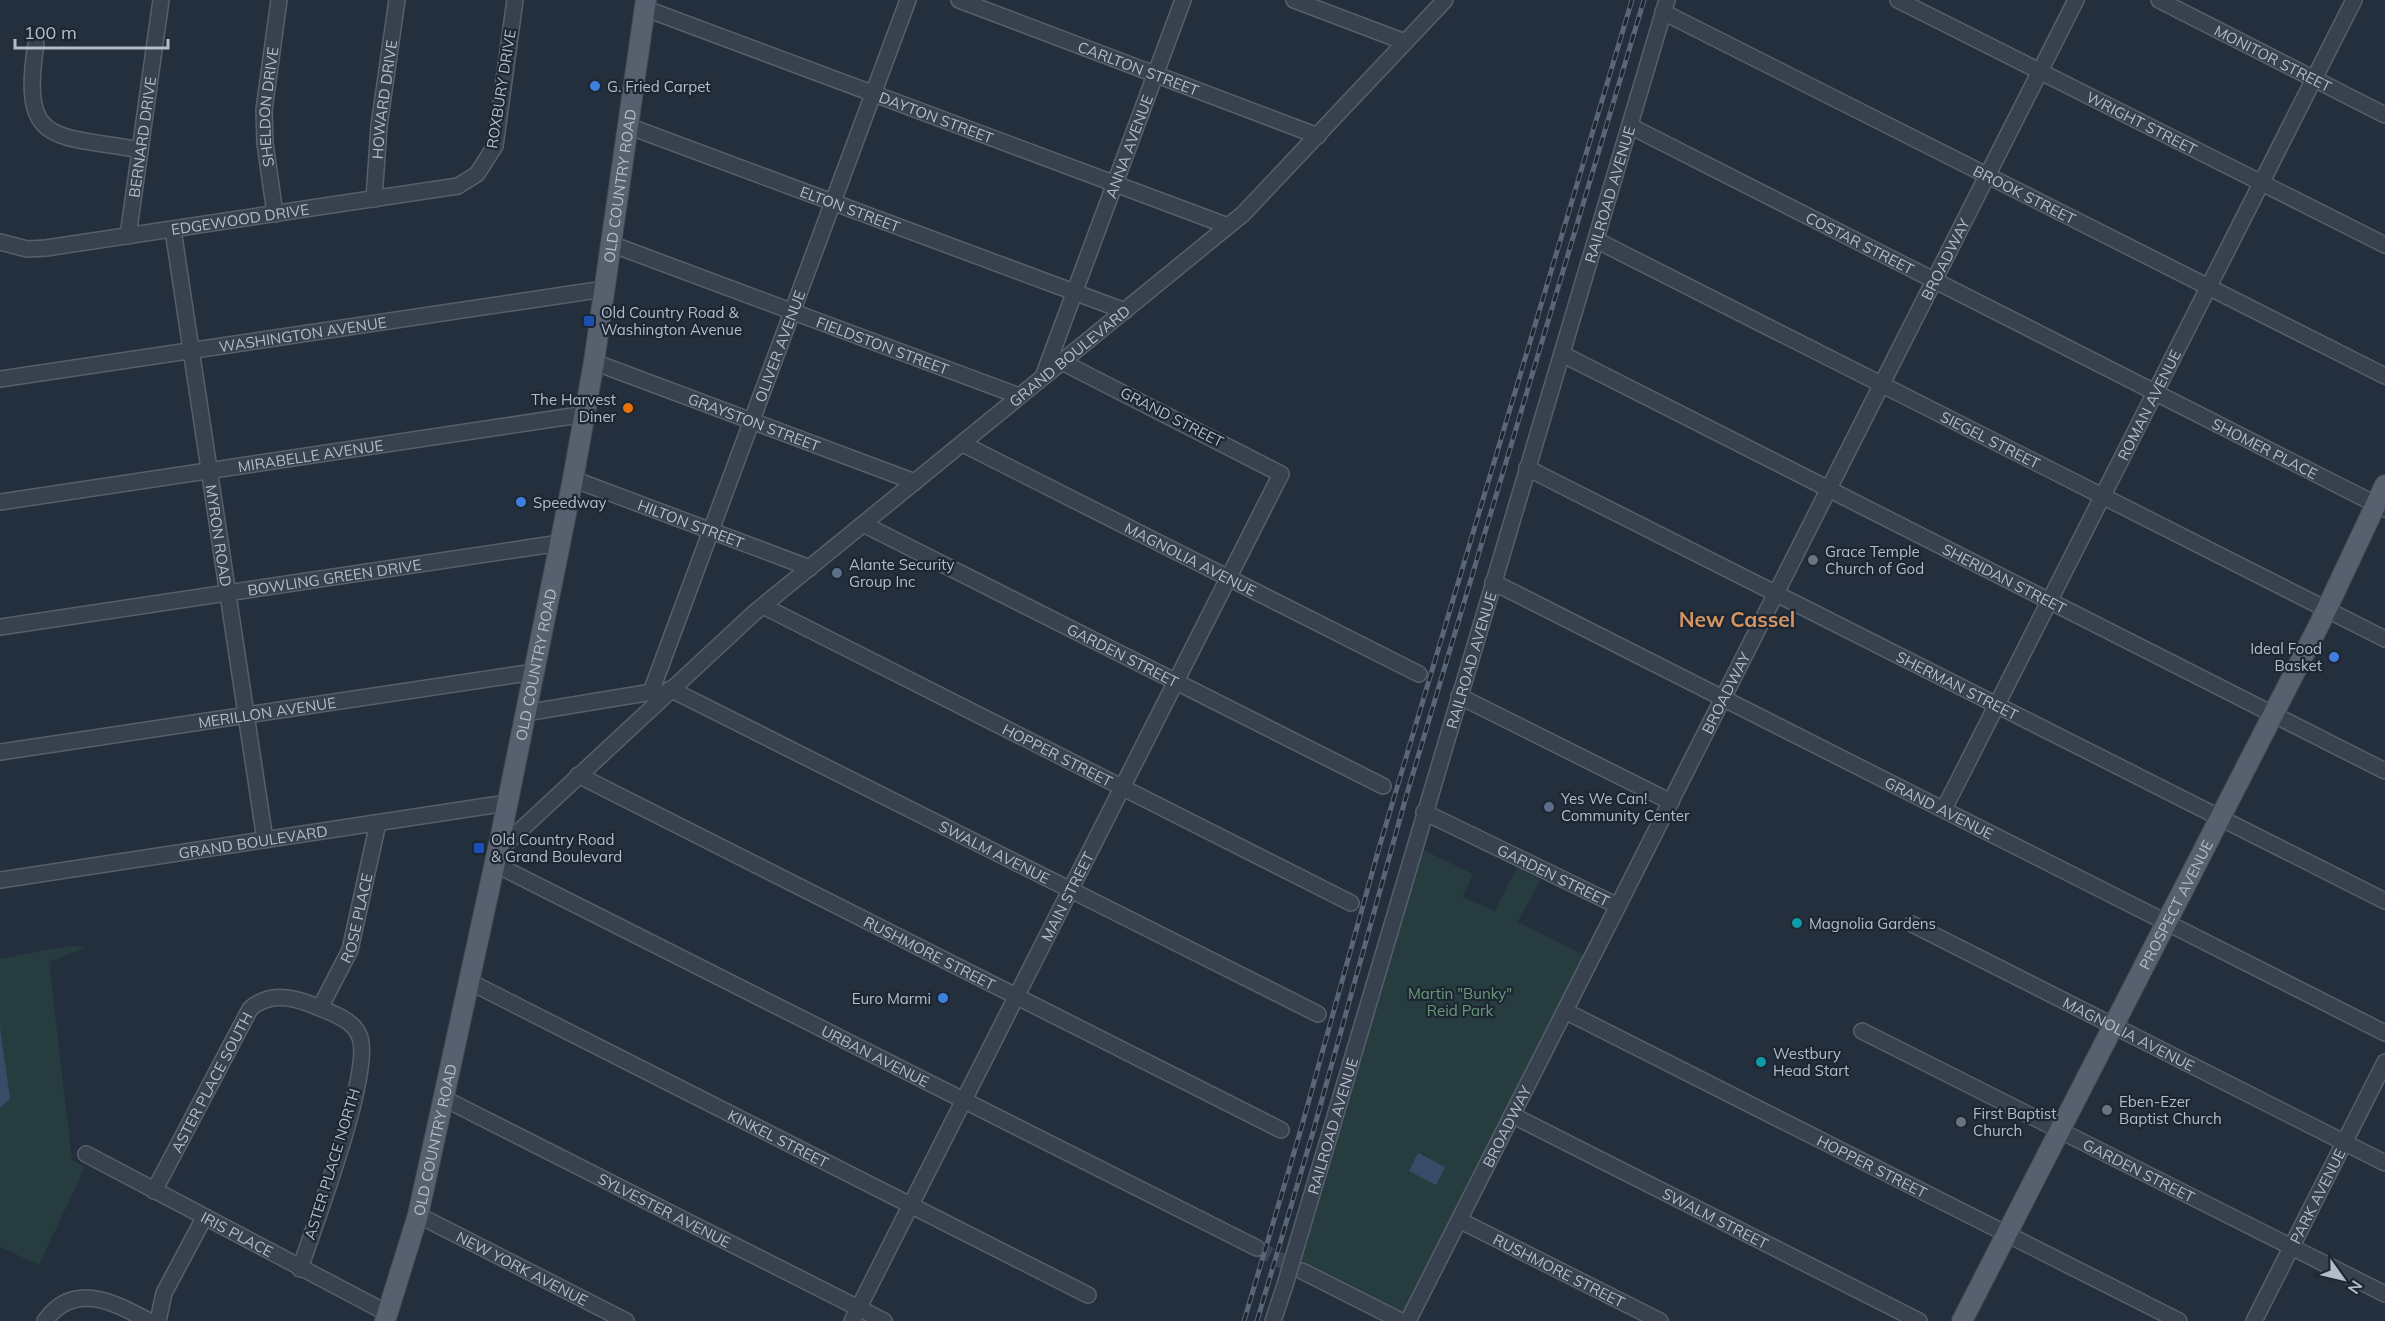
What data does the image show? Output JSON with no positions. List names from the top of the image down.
{
  "streets": {
    "main road": ["OLD COUNTRY ROAD", "PROSPECT AVENUE"],
    "street": [
      "MONITOR STREET",
      "CARLTON STREET",
      "ROXBURY DRIVE",
      "HOWARD DRIVE",
      "SHELDON DRIVE",
      "DAYTON STREET",
      "WRIGHT STREET",
      "BERNARD DRIVE",
      "ANNA AVENUE",
      "BROOK STREET",
      "RAILROAD AVENUE",
      "ELTON STREET",
      "EDGEWOOD DRIVE",
      "COSTAR STREET",
      "BROADWAY",
      "WASHINGTON AVENUE",
      "FIELDSTON STREET",
      "OLIVER AVENUE",
      "GRAND BOULEVARD",
      "ROMAN AVENUE",
      "GRAND STREET",
      "GRAYSTON STREET",
      "SIEGEL STREET",
      "SHOMER PLACE",
      "MIRABELLE AVENUE",
      "HILTON STREET",
      "MYRON ROAD",
      "MAGNOLIA AVENUE",
      "BOWLING GREEN DRIVE",
      "SHERIDAN STREET",
      "GARDEN STREET",
      "SHERMAN STREET",
      "MERILLON AVENUE",
      "HOPPER STREET",
      "GRAND AVENUE",
      "SWALM AVENUE",
      "MAIN STREET",
      "ROSE PLACE",
      "RUSHMORE STREET",
      "URBAN AVENUE",
      "ASTER PLACE SOUTH",
      "KINKEL STREET",
      "ASTER PLACE NORTH",
      "PARK AVENUE",
      "SYLVESTER AVENUE",
      "SWALM STREET",
      "IRIS PLACE",
      "NEW YORK AVENUE"
    ]
  },
  "crossings": [
    ["MONITOR STREET", "ROMAN AVENUE"],
    ["CARLTON STREET", "ANNA AVENUE"],
    ["CARLTON STREET", "GRAND BOULEVARD"],
    ["ROXBURY DRIVE", "EDGEWOOD DRIVE"],
    ["HOWARD DRIVE", "EDGEWOOD DRIVE"],
    ["SHELDON DRIVE", "EDGEWOOD DRIVE"],
    ["DAYTON STREET", "ANNA AVENUE"],
    ["DAYTON STREET", "OLD COUNTRY ROAD"],
    ["DAYTON STREET", "OLIVER AVENUE"],
    ["DAYTON STREET", "GRAND BOULEVARD"],
    ["WRIGHT STREET", "BROADWAY"],
    ["WRIGHT STREET", "ROMAN AVENUE"],
    ["BERNARD DRIVE", "EDGEWOOD DRIVE"],
    ["ANNA AVENUE", "ELTON STREET"],
    ["ANNA AVENUE", "GRAND BOULEVARD"],
    ["OLD COUNTRY ROAD", "ELTON STREET"],
    ["OLD COUNTRY ROAD", "WASHINGTON AVENUE"],
    ["OLD COUNTRY ROAD", "FIELDSTON STREET"],
    ["OLD COUNTRY ROAD", "GRAND BOULEVARD"],
    ["OLD COUNTRY ROAD", "GRAYSTON STREET"],
    ["OLD COUNTRY ROAD", "MIRABELLE AVENUE"],
    ["OLD COUNTRY ROAD", "HILTON STREET"],
    ["OLD COUNTRY ROAD", "BOWLING GREEN DRIVE"],
    ["OLD COUNTRY ROAD", "MERILLON AVENUE"],
    ["OLD COUNTRY ROAD", "URBAN AVENUE"],
    ["OLD COUNTRY ROAD", "KINKEL STREET"],
    ["OLD COUNTRY ROAD", "SYLVESTER AVENUE"],
    ["OLD COUNTRY ROAD", "IRIS PLACE"],
    ["OLD COUNTRY ROAD", "NEW YORK AVENUE"],
    ["BROOK STREET", "RAILROAD AVENUE"],
    ["BROOK STREET", "BROADWAY"],
    ["BROOK STREET", "ROMAN AVENUE"],
    ["RAILROAD AVENUE", "COSTAR STREET"],
    ["RAILROAD AVENUE", "SIEGEL STREET"],
    ["RAILROAD AVENUE", "SHERIDAN STREET"],
    ["RAILROAD AVENUE", "GARDEN STREET"],
    ["RAILROAD AVENUE", "SHERMAN STREET"],
    ["RAILROAD AVENUE", "GRAND AVENUE"],
    ["ELTON STREET", "OLIVER AVENUE"],
    ["EDGEWOOD DRIVE", "MYRON ROAD"],
    ["COSTAR STREET", "BROADWAY"],
    ["COSTAR STREET", "ROMAN AVENUE"],
    ["COSTAR STREET", "SHOMER PLACE"],
    ["BROADWAY", "SIEGEL STREET"],
    ["BROADWAY", "SHERIDAN STREET"],
    ["BROADWAY", "GARDEN STREET"],
    ["BROADWAY", "SHERMAN STREET"],
    ["BROADWAY", "HOPPER STREET"],
    ["BROADWAY", "GRAND AVENUE"],
    ["BROADWAY", "RUSHMORE STREET"],
    ["BROADWAY", "SWALM STREET"],
    ["WASHINGTON AVENUE", "MYRON ROAD"],
    ["FIELDSTON STREET", "OLIVER AVENUE"],
    ["FIELDSTON STREET", "GRAND BOULEVARD"],
    ["OLIVER AVENUE", "GRAYSTON STREET"],
    ["OLIVER AVENUE", "HILTON STREET"],
    ["GRAND BOULEVARD", "GRAND STREET"],
    ["GRAND BOULEVARD", "GRAYSTON STREET"],
    ["GRAND BOULEVARD", "HILTON STREET"],
    ["GRAND BOULEVARD", "MYRON ROAD"],
    ["GRAND BOULEVARD", "MAGNOLIA AVENUE"],
    ["GRAND BOULEVARD", "GARDEN STREET"],
    ["GRAND BOULEVARD", "HOPPER STREET"],
    ["GRAND BOULEVARD", "SWALM AVENUE"],
    ["GRAND BOULEVARD", "ROSE PLACE"],
    ["GRAND BOULEVARD", "RUSHMORE STREET"],
    ["GRAND BOULEVARD", "URBAN AVENUE"],
    ["ROMAN AVENUE", "SIEGEL STREET"],
    ["ROMAN AVENUE", "SHOMER PLACE"],
    ["ROMAN AVENUE", "SHERIDAN STREET"],
    ["ROMAN AVENUE", "SHERMAN STREET"],
    ["ROMAN AVENUE", "GRAND AVENUE"],
    ["GRAND STREET", "MAIN STREET"],
    ["SIEGEL STREET", "PROSPECT AVENUE"],
    ["SHOMER PLACE", "PROSPECT AVENUE"],
    ["MIRABELLE AVENUE", "MYRON ROAD"],
    ["MYRON ROAD", "BOWLING GREEN DRIVE"],
    ["MYRON ROAD", "MERILLON AVENUE"],
    ["MAGNOLIA AVENUE", "MAIN STREET"],
    ["MAGNOLIA AVENUE", "PROSPECT AVENUE"],
    ["MAGNOLIA AVENUE", "PARK AVENUE"],
    ["SHERIDAN STREET", "PROSPECT AVENUE"],
    ["GARDEN STREET", "MAIN STREET"],
    ["GARDEN STREET", "PROSPECT AVENUE"],
    ["GARDEN STREET", "PARK AVENUE"],
    ["SHERMAN STREET", "PROSPECT AVENUE"],
    ["HOPPER STREET", "MAIN STREET"],
    ["HOPPER STREET", "PROSPECT AVENUE"],
    ["GRAND AVENUE", "PROSPECT AVENUE"],
    ["SWALM AVENUE", "MAIN STREET"],
    ["MAIN STREET", "RUSHMORE STREET"],
    ["MAIN STREET", "URBAN AVENUE"],
    ["MAIN STREET", "KINKEL STREET"],
    ["MAIN STREET", "SYLVESTER AVENUE"],
    ["ROSE PLACE", "ASTER PLACE SOUTH"],
    ["ROSE PLACE", "ASTER PLACE NORTH"],
    ["ASTER PLACE SOUTH", "ASTER PLACE NORTH"],
    ["ASTER PLACE SOUTH", "IRIS PLACE"],
    ["ASTER PLACE NORTH", "IRIS PLACE"]
  ],
  "districts": ["New Cassel"],
  "parks": ["Martin \"Bunky\" Reid Park"],
  "places": {
    "other": [
      "G. Fried Carpet",
      "The Harvest Diner",
      "Speedway",
      "Grace Temple Church of God",
      "Alante Security Group Inc",
      "Ideal Food Basket",
      "Yes We Can! Community Center",
      "Magnolia Gardens",
      "Euro Marmi",
      "Westbury Head Start",
      "Eben-Ezer Baptist Church",
      "First Baptist Church"
    ],
    "transit": ["Old Country Road & Washington Avenue", "Old Country Road & Grand Boulevard"]
  },
  "scale_bar": "100 m",
  "north": "bottom right"
}
